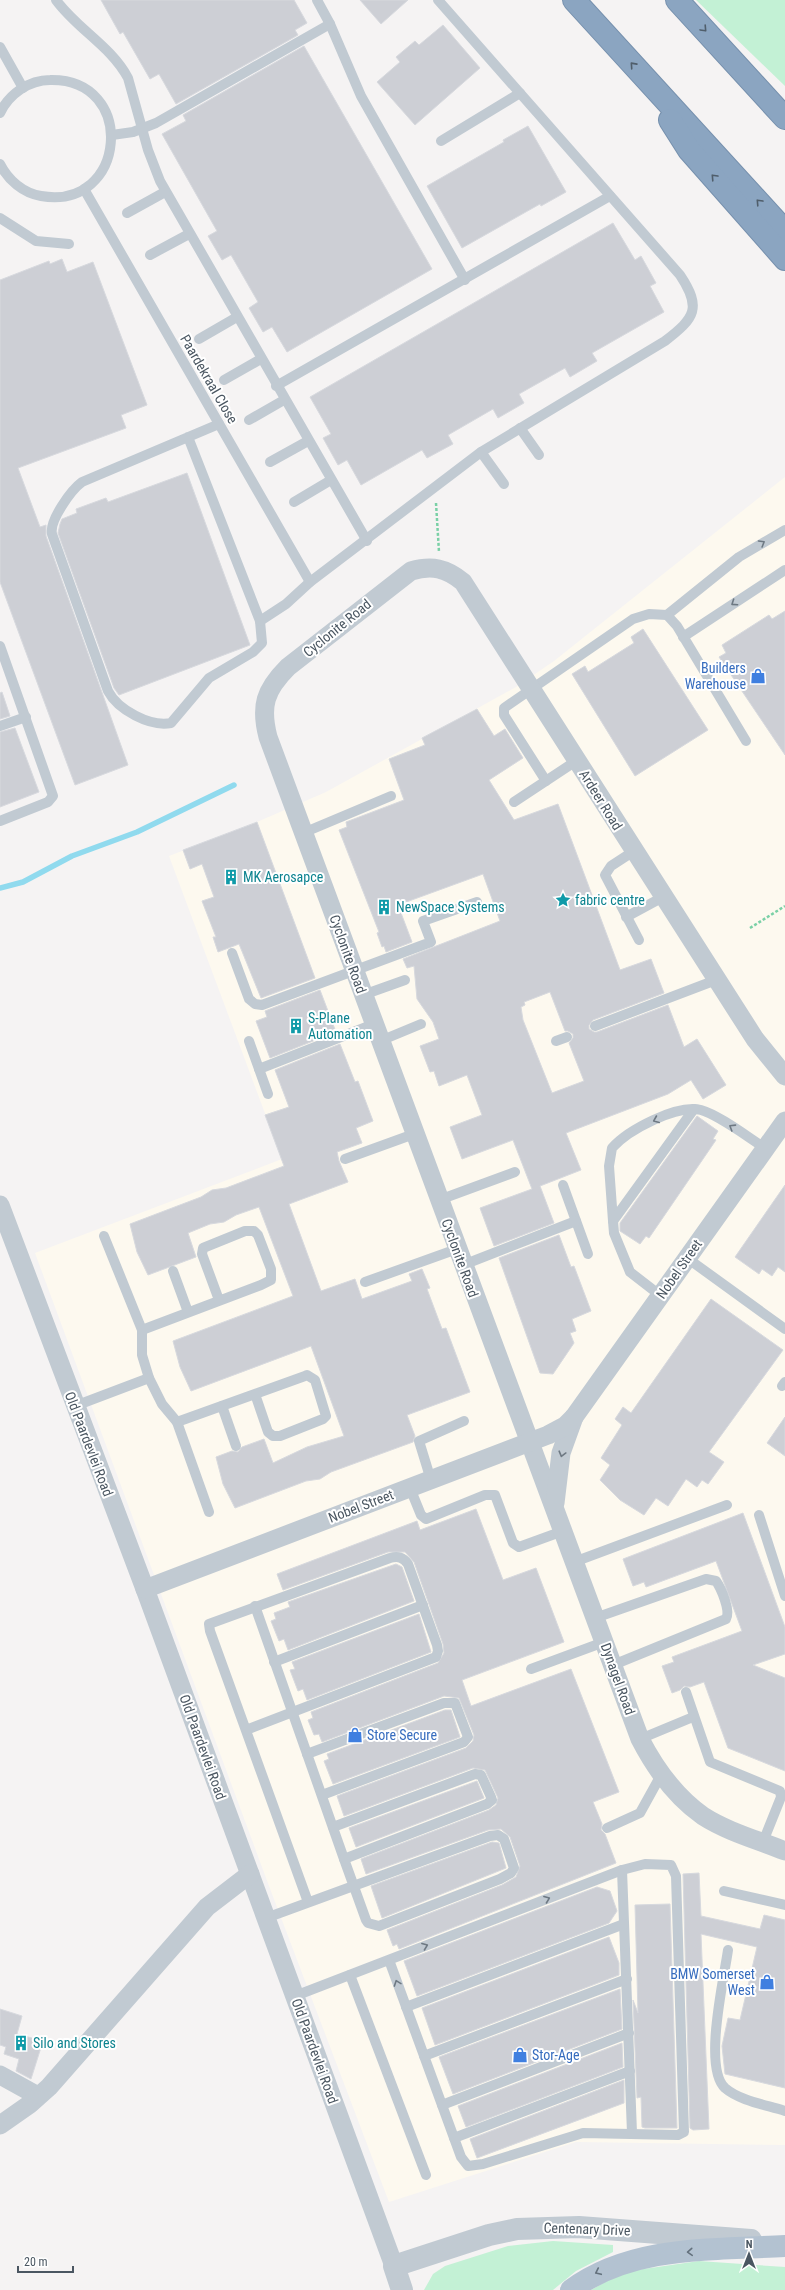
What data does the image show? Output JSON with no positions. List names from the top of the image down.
{
  "streets": {
    "street": [
      "Cyclonite Road",
      "Ardeer Road",
      "Nobel Street",
      "Old Paardevlei Road",
      "Dynagel Road",
      "Centenary Drive"
    ],
    "lane": ["Paardekraal Close"]
  },
  "crossings": [
    ["Cyclonite Road", "Ardeer Road"],
    ["Cyclonite Road", "Nobel Street"],
    ["Cyclonite Road", "Dynagel Road"],
    ["Nobel Street", "Old Paardevlei Road"],
    ["Nobel Street", "Dynagel Road"],
    ["Old Paardevlei Road", "Centenary Drive"]
  ],
  "places": {
    "shop": [
      "Builders Warehouse",
      "Store Secure",
      "BMW Somerset West",
      "Stor-Age"
    ],
    "building": [
      "MK Aerosapce",
      "NewSpace Systems",
      "S-Plane Automation",
      "Silo and Stores"
    ],
    "place": ["fabric centre"]
  },
  "scale_bar": "20 m",
  "north": "top"
}
